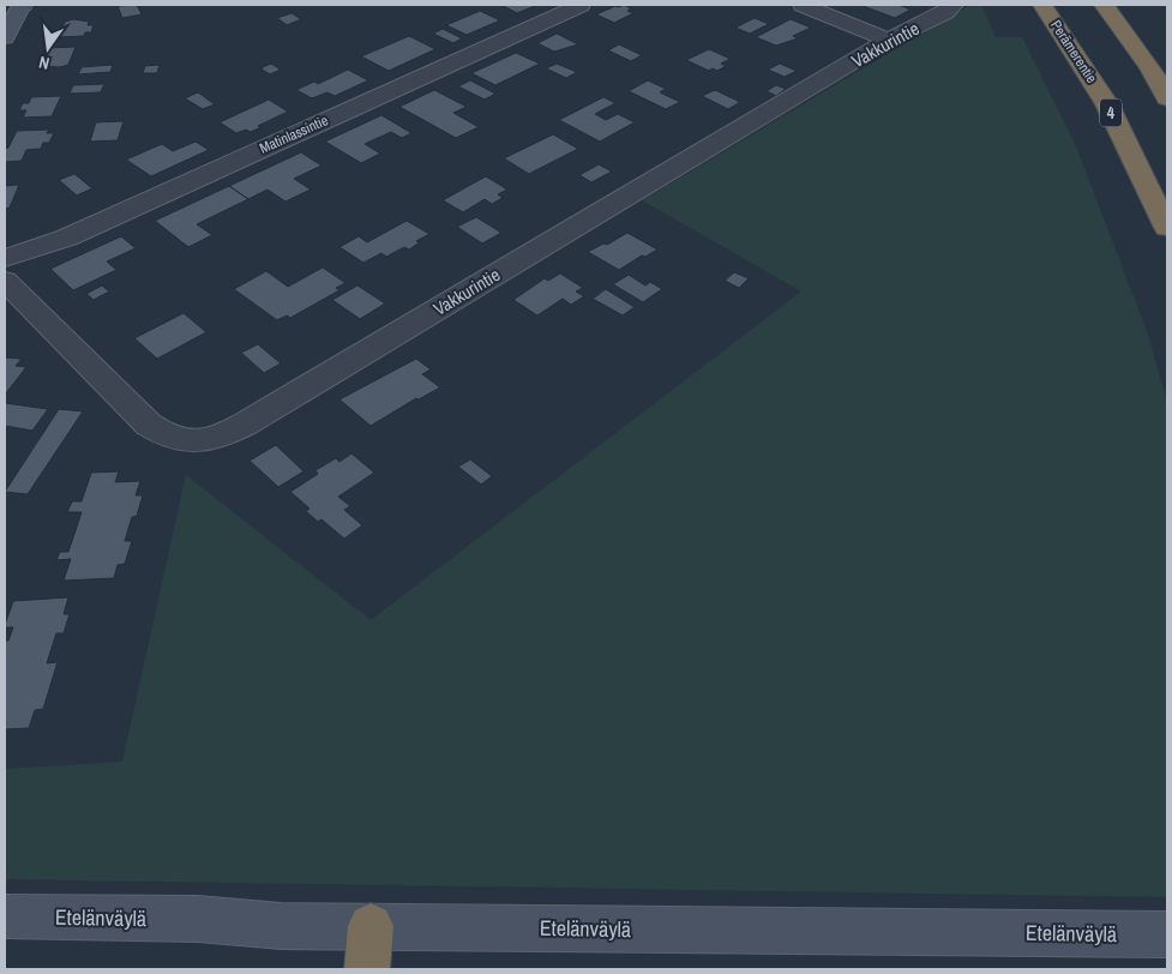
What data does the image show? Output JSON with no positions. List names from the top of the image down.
{
  "streets": {
    "highway": ["Perämerentie", "4"],
    "main road": ["Etelänväylä"],
    "street": ["Vakkurintie", "Matinlassintie"]
  },
  "north": "bottom"
}
